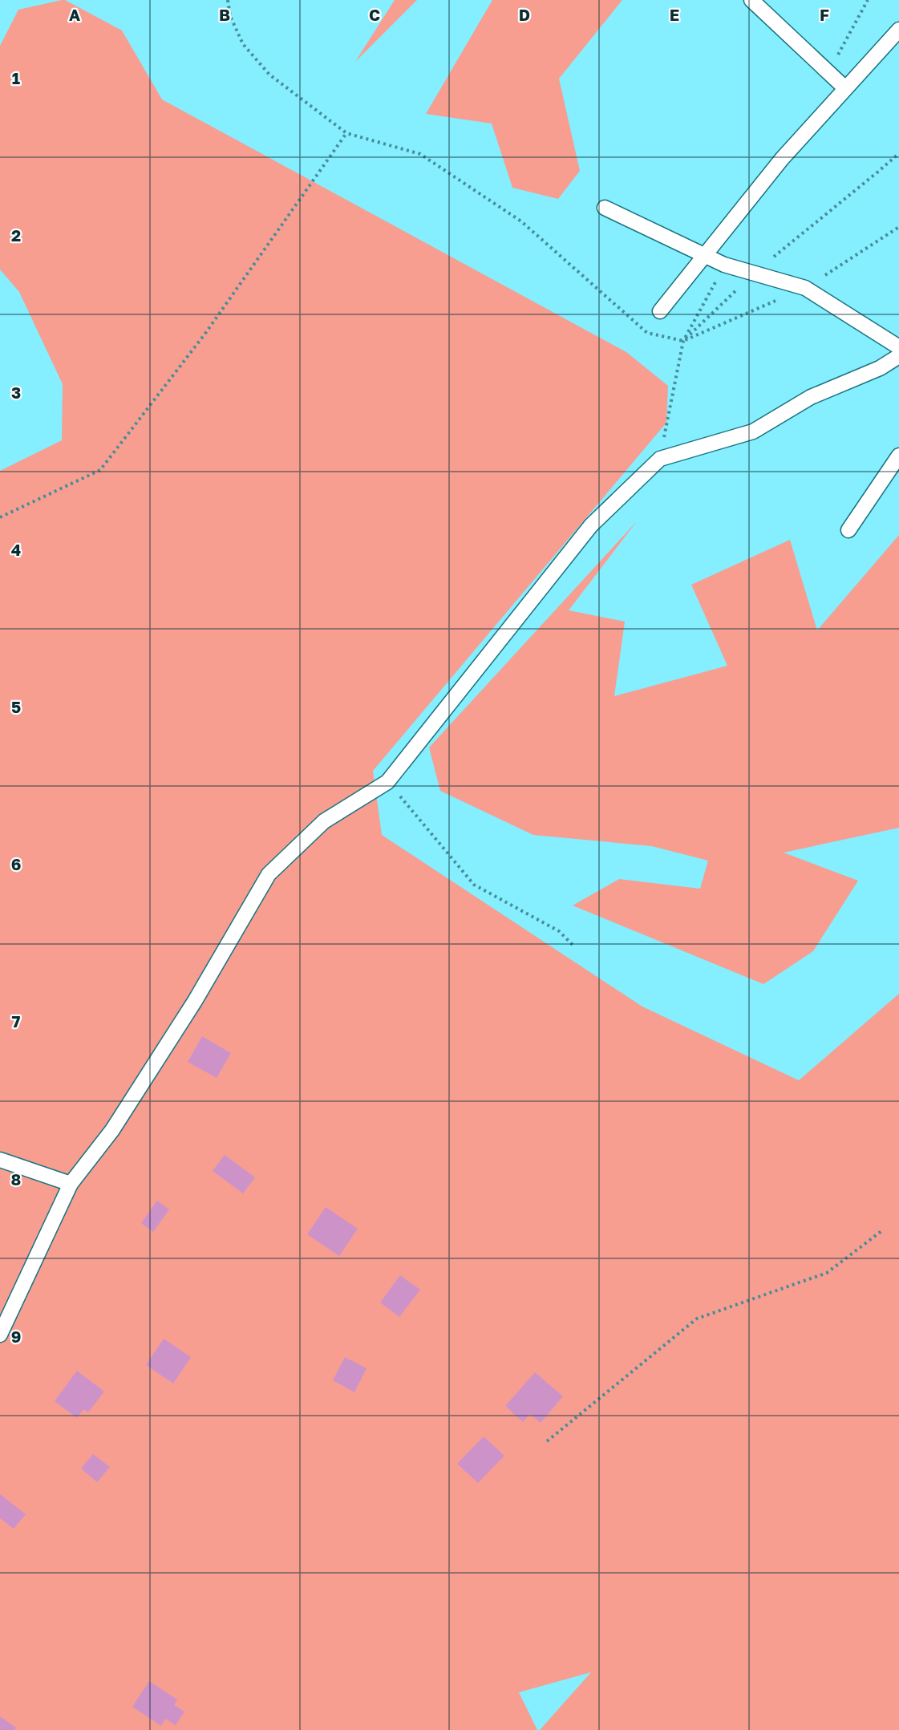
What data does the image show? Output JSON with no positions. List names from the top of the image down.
{
  "grid": {
    "columns": [
      "A",
      "B",
      "C",
      "D",
      "E",
      "F"
    ],
    "rows": [
      "1",
      "2",
      "3",
      "4",
      "5",
      "6",
      "7",
      "8",
      "9"
    ]
  }
}
